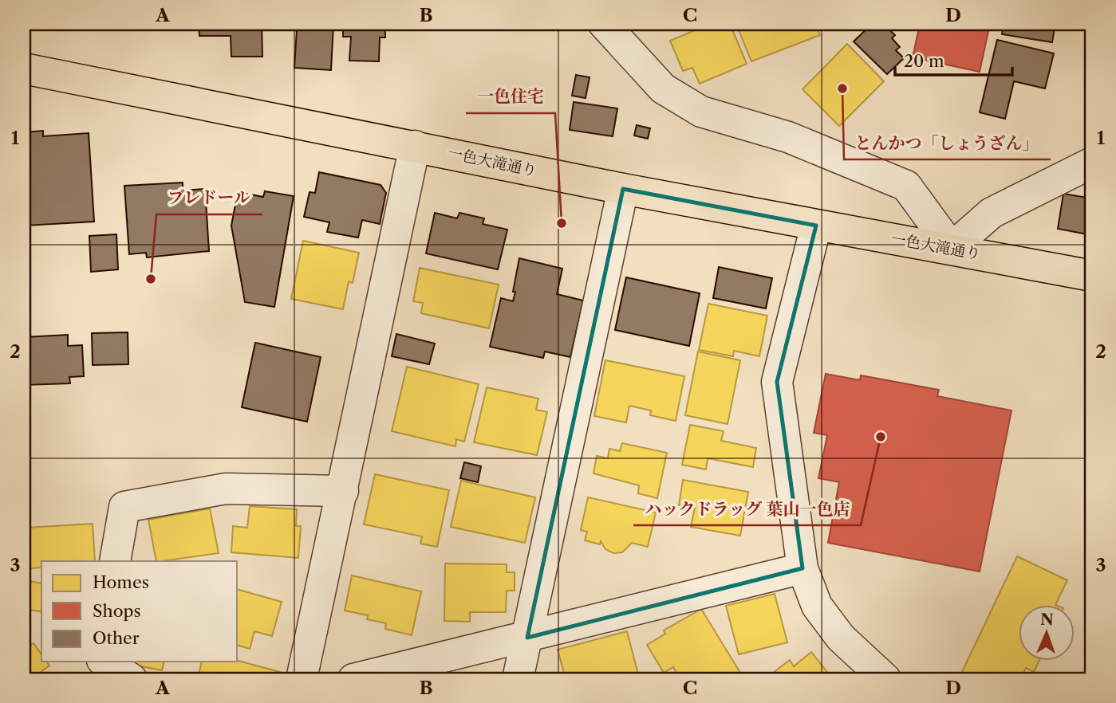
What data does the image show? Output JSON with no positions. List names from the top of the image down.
{
  "streets": {
    "main road": ["一色大滝通り"]
  },
  "places": [
    "とんかつ「しょうざん」",
    "一色住宅",
    "ブレドール",
    "ハックドラッグ 葉山一色店"
  ],
  "legend": ["Homes", "Shops", "Other"],
  "scale_bar": "20 m",
  "north": "top",
  "grid": {
    "columns": [
      "A",
      "B",
      "C",
      "D"
    ],
    "rows": ["1", "2", "3"]
  }
}
